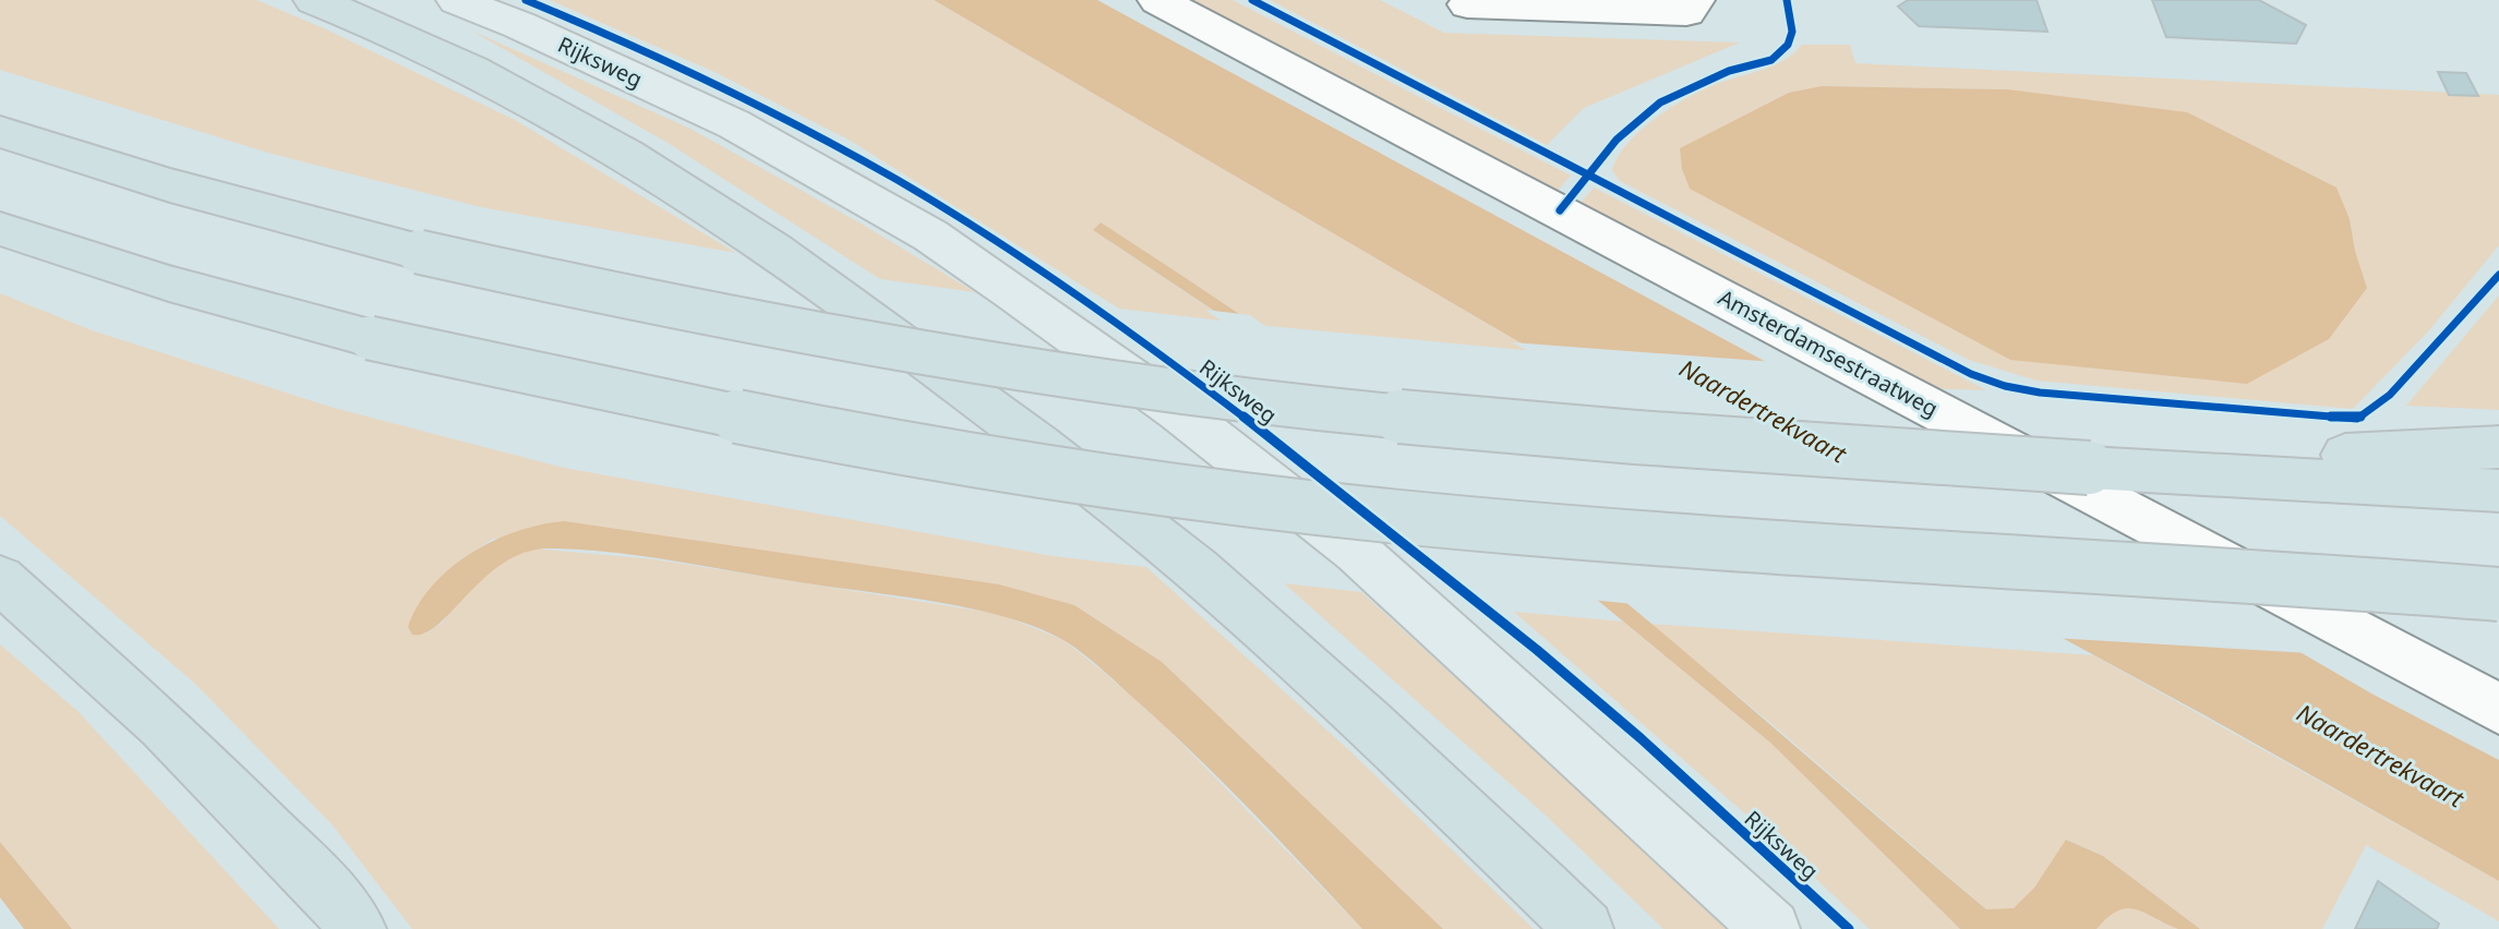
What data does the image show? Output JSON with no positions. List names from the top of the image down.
{
  "streets": {
    "main road": ["Rijksweg"],
    "street": ["Amsterdamsestraatweg"]
  },
  "water": ["Naardertrekvaart"]
}
